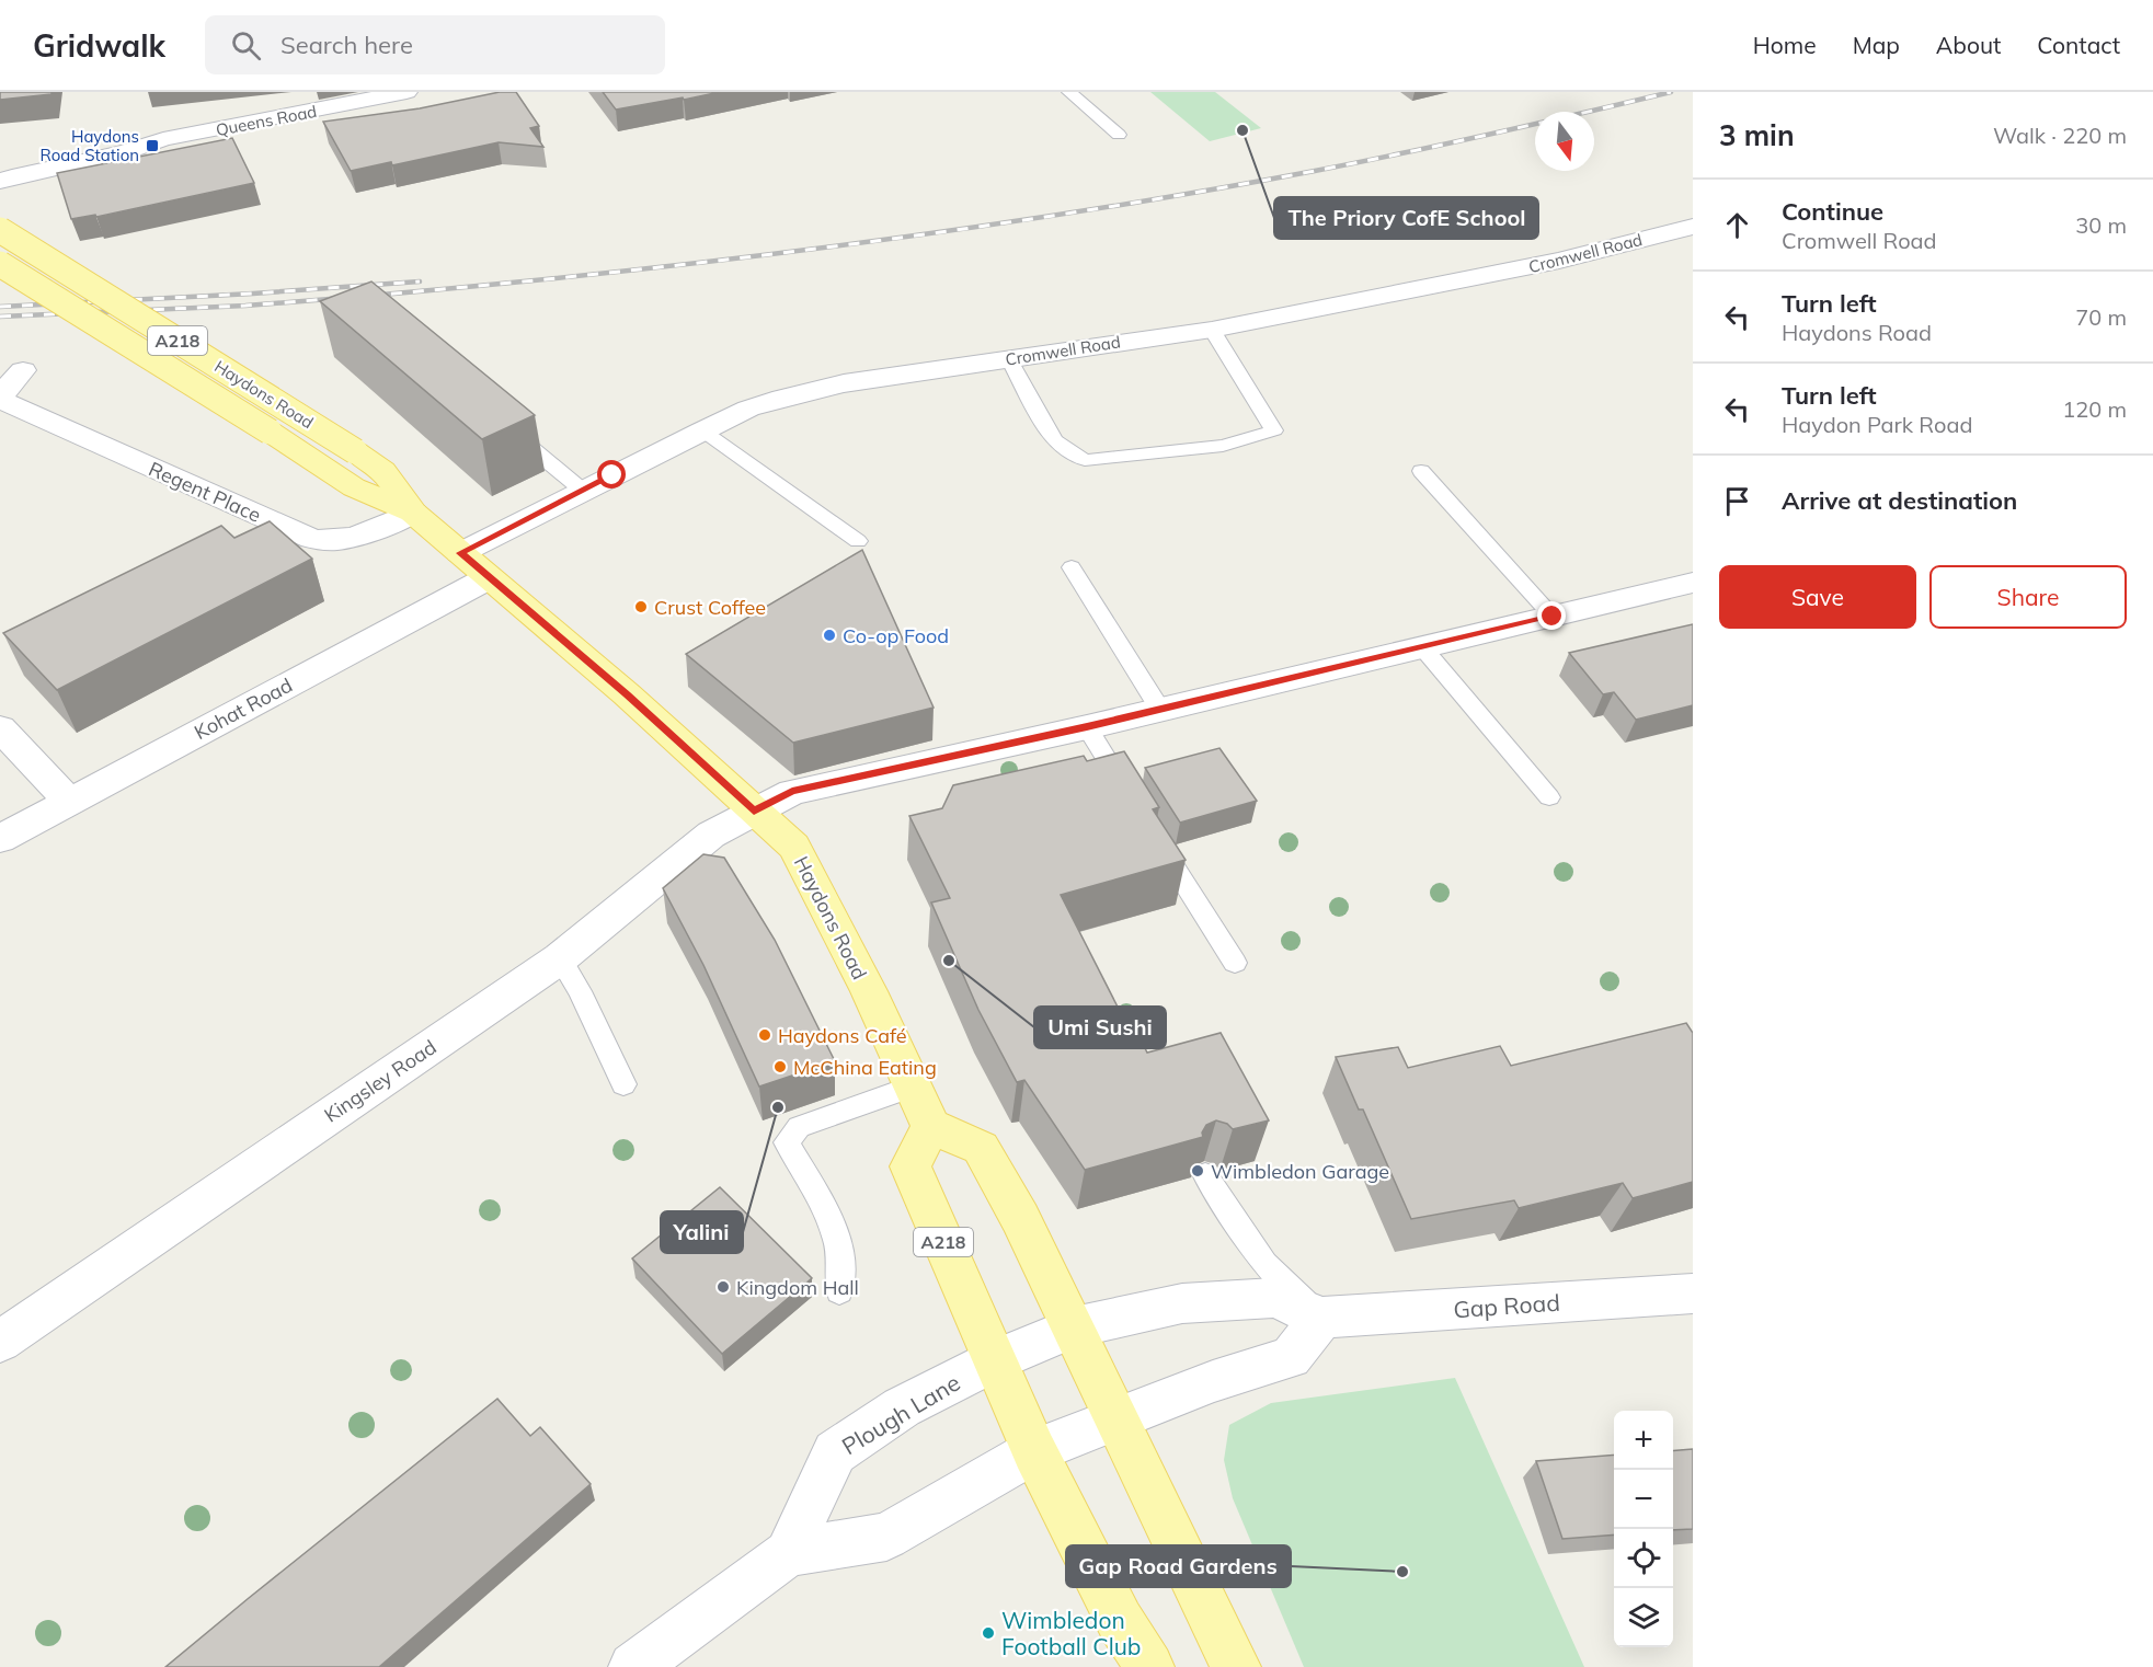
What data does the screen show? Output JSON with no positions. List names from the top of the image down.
{
  "streets": {
    "main road": ["A218", "Haydons Road"],
    "street": [
      "Queens Road",
      "Cromwell Road",
      "Regent Place",
      "Kohat Road",
      "Kingsley Road",
      "Gap Road",
      "Plough Lane"
    ]
  },
  "crossings": [
    ["Cromwell Road", "Haydons Road"],
    ["A218", "Haydons Road"],
    ["A218", "Plough Lane"],
    ["Haydons Road", "Regent Place"],
    ["Haydons Road", "Kohat Road"],
    ["Haydons Road", "Kingsley Road"],
    ["Gap Road", "Plough Lane"]
  ],
  "places": {
    "other": [
      "The Priory CofE School",
      "Crust Coffee",
      "Co-op Food",
      "Umi Sushi",
      "Haydons Café",
      "McChina Eating",
      "Yalini",
      "Wimbledon Garage",
      "Kingdom Hall",
      "Gap Road Gardens",
      "Wimbledon Football Club"
    ],
    "transit": ["Haydons Road Station"]
  },
  "north": "bottom",
  "page": {
    "header": "Gridwalk",
    "search": "Search here",
    "nav": [
      "Home",
      "Map",
      "About",
      "Contact"
    ],
    "heading": ["3 min", "Walk · 220 m"],
    "list": [
      ["Continue", "Cromwell Road", "30 m"],
      ["Turn left", "Haydons Road", "70 m"],
      ["Turn left", "Haydon Park Road", "120 m"],
      "Arrive at destination"
    ],
    "buttons": ["Save", "Share"],
    "map_buttons": ["+", "−"]
  }
}
